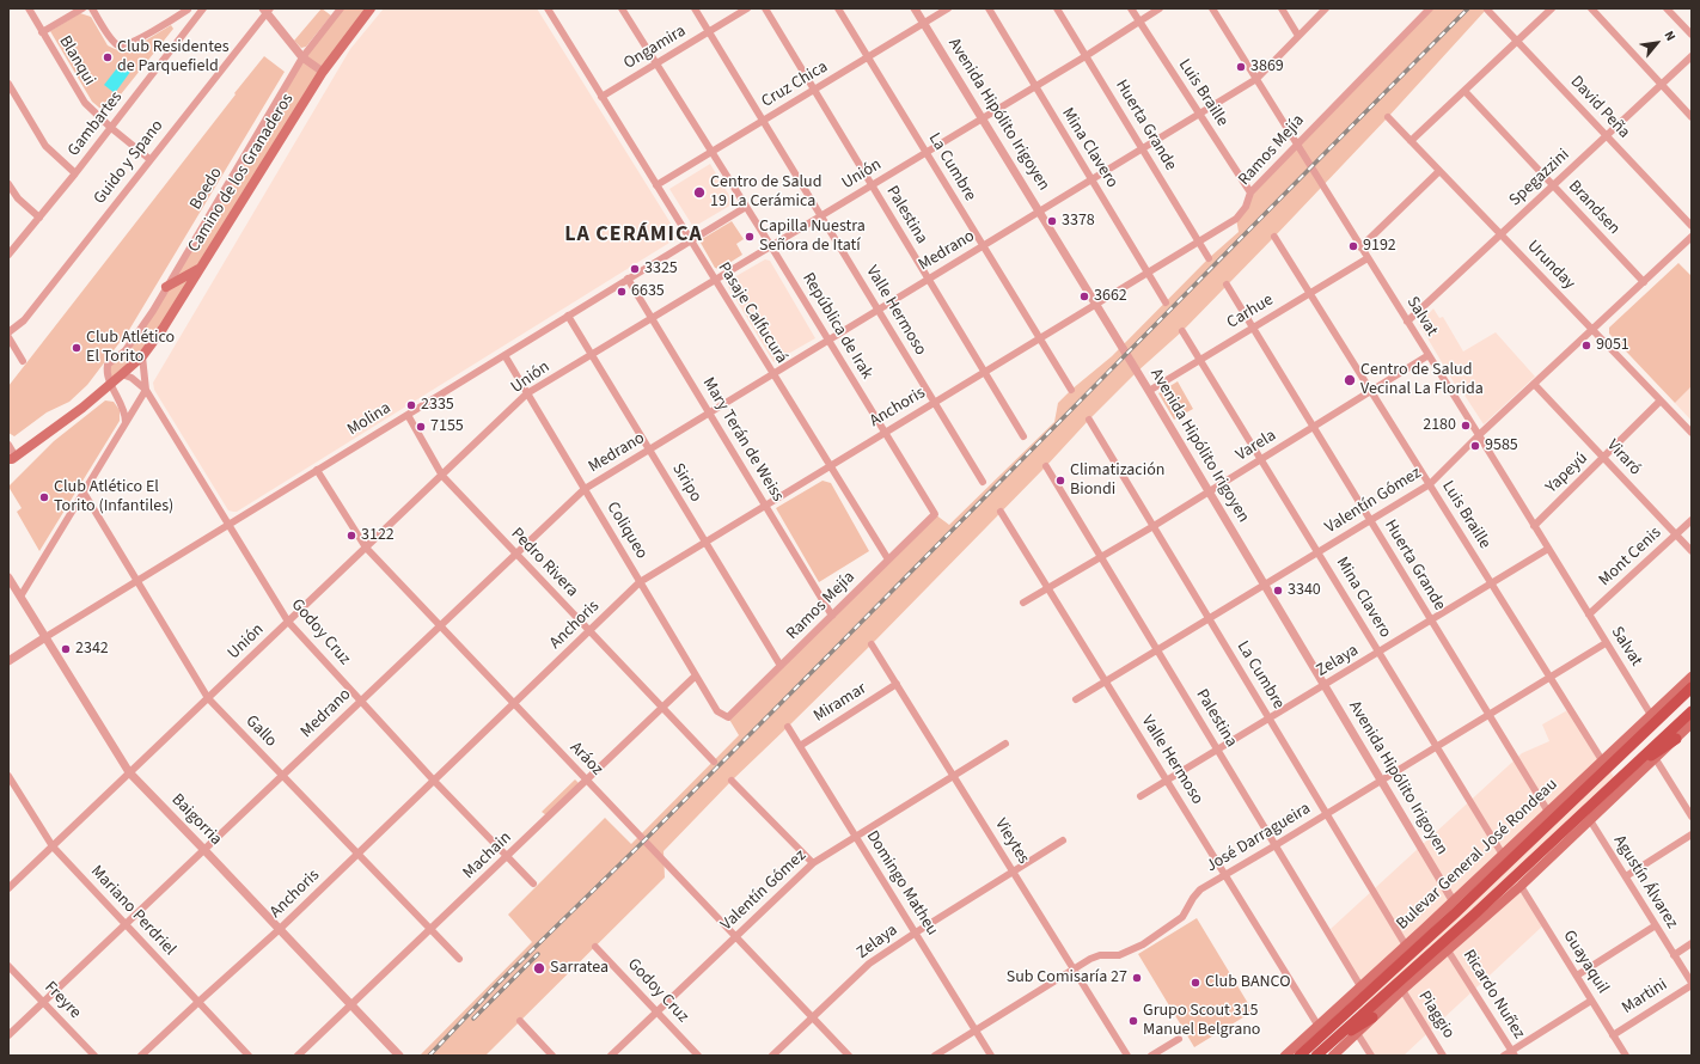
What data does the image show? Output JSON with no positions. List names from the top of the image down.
{
  "streets": {
    "main road": ["Camino de los Granaderos", "Bulevar General José Rondeau"],
    "street": [
      "Ongamira",
      "Blanqui",
      "Cruz Chica",
      "Luis Braille",
      "David Peña",
      "Avenida Hipólito Irigoyen",
      "Gambartes",
      "Huerta Grande",
      "Mina Clavero",
      "Ramos Mejía",
      "Guido y Spano",
      "La Cumbre",
      "Unión",
      "Spegazzini",
      "Boedo",
      "Brandsen",
      "Palestina",
      "Medrano",
      "Urunday",
      "Valle Hermoso",
      "Carhue",
      "Pasaje Calfucurá",
      "Salvat",
      "República de Irak",
      "Anchoris",
      "Molina",
      "Mary Terán de Weiss",
      "Varela",
      "Viraró",
      "Yapeyú",
      "Siripo",
      "Valentín Gómez",
      "Coliqueo",
      "Mont Cenis",
      "Pedro Rivera",
      "Godoy Cruz",
      "Zelaya",
      "Miramar",
      "Gallo",
      "Aráoz",
      "Baigorria",
      "José Darragueira",
      "Vieytes",
      "Machain",
      "Agustín Álvarez",
      "Domingo Matheu",
      "Mariano Perdriel",
      "Guayaquil",
      "Ricardo Nuñez",
      "Martini",
      "Freyre",
      "Piaggio"
    ]
  },
  "crossings": [
    ["Ongamira", "Valle Hermoso"],
    ["Ongamira", "Pasaje Calfucurá"],
    ["Ongamira", "República de Irak"],
    ["Blanqui", "Gambartes"],
    ["Blanqui", "Guido y Spano"],
    ["Cruz Chica", "Avenida Hipólito Irigoyen"],
    ["Cruz Chica", "La Cumbre"],
    ["Cruz Chica", "Palestina"],
    ["Cruz Chica", "Valle Hermoso"],
    ["Cruz Chica", "Pasaje Calfucurá"],
    ["Cruz Chica", "República de Irak"],
    ["Luis Braille", "Ramos Mejía"],
    ["Luis Braille", "Unión"],
    ["Luis Braille", "Medrano"],
    ["Luis Braille", "Carhue"],
    ["Luis Braille", "Varela"],
    ["Luis Braille", "Valentín Gómez"],
    ["Luis Braille", "Zelaya"],
    ["Luis Braille", "José Darragueira"],
    ["Luis Braille", "Bulevar General José Rondeau"],
    ["David Peña", "Spegazzini"],
    ["Avenida Hipólito Irigoyen", "Ramos Mejía"],
    ["Avenida Hipólito Irigoyen", "Unión"],
    ["Avenida Hipólito Irigoyen", "Medrano"],
    ["Avenida Hipólito Irigoyen", "Carhue"],
    ["Avenida Hipólito Irigoyen", "Anchoris"],
    ["Avenida Hipólito Irigoyen", "Varela"],
    ["Avenida Hipólito Irigoyen", "Valentín Gómez"],
    ["Avenida Hipólito Irigoyen", "Zelaya"],
    ["Avenida Hipólito Irigoyen", "José Darragueira"],
    ["Avenida Hipólito Irigoyen", "Bulevar General José Rondeau"],
    ["Huerta Grande", "Ramos Mejía"],
    ["Huerta Grande", "Unión"],
    ["Huerta Grande", "Medrano"],
    ["Huerta Grande", "Carhue"],
    ["Huerta Grande", "Varela"],
    ["Huerta Grande", "Valentín Gómez"],
    ["Huerta Grande", "Zelaya"],
    ["Huerta Grande", "José Darragueira"],
    ["Huerta Grande", "Bulevar General José Rondeau"],
    ["Mina Clavero", "Ramos Mejía"],
    ["Mina Clavero", "Unión"],
    ["Mina Clavero", "Medrano"],
    ["Mina Clavero", "Carhue"],
    ["Mina Clavero", "Varela"],
    ["Mina Clavero", "Valentín Gómez"],
    ["Mina Clavero", "Zelaya"],
    ["Mina Clavero", "José Darragueira"],
    ["Mina Clavero", "Bulevar General José Rondeau"],
    ["Ramos Mejía", "Pasaje Calfucurá"],
    ["Ramos Mejía", "Salvat"],
    ["Ramos Mejía", "República de Irak"],
    ["Ramos Mejía", "Anchoris"],
    ["Ramos Mejía", "Mary Terán de Weiss"],
    ["Ramos Mejía", "Siripo"],
    ["Ramos Mejía", "Coliqueo"],
    ["La Cumbre", "Unión"],
    ["La Cumbre", "Medrano"],
    ["La Cumbre", "Anchoris"],
    ["La Cumbre", "Varela"],
    ["La Cumbre", "Valentín Gómez"],
    ["La Cumbre", "Zelaya"],
    ["La Cumbre", "José Darragueira"],
    ["La Cumbre", "Bulevar General José Rondeau"],
    ["Camino de los Granaderos", "Godoy Cruz"],
    ["Unión", "Palestina"],
    ["Unión", "Valle Hermoso"],
    ["Unión", "Pasaje Calfucurá"],
    ["Unión", "República de Irak"],
    ["Unión", "Mary Terán de Weiss"],
    ["Unión", "Siripo"],
    ["Unión", "Coliqueo"],
    ["Unión", "Pedro Rivera"],
    ["Unión", "Godoy Cruz"],
    ["Unión", "Gallo"],
    ["Unión", "Aráoz"],
    ["Unión", "Baigorria"],
    ["Unión", "Mariano Perdriel"],
    ["Spegazzini", "Brandsen"],
    ["Spegazzini", "Urunday"],
    ["Spegazzini", "Salvat"],
    ["Brandsen", "Valentín Gómez"],
    ["Palestina", "Medrano"],
    ["Palestina", "Anchoris"],
    ["Palestina", "Varela"],
    ["Palestina", "Valentín Gómez"],
    ["Palestina", "Zelaya"],
    ["Palestina", "José Darragueira"],
    ["Palestina", "Bulevar General José Rondeau"],
    ["Medrano", "Valle Hermoso"],
    ["Medrano", "Pasaje Calfucurá"],
    ["Medrano", "Salvat"],
    ["Medrano", "República de Irak"],
    ["Medrano", "Mary Terán de Weiss"],
    ["Medrano", "Siripo"],
    ["Medrano", "Coliqueo"],
    ["Medrano", "Pedro Rivera"],
    ["Medrano", "Godoy Cruz"],
    ["Medrano", "Gallo"],
    ["Medrano", "Aráoz"],
    ["Medrano", "Baigorria"],
    ["Medrano", "Mariano Perdriel"],
    ["Medrano", "Freyre"],
    ["Urunday", "Yapeyú"],
    ["Urunday", "Valentín Gómez"],
    ["Valle Hermoso", "Anchoris"],
    ["Valle Hermoso", "Varela"],
    ["Valle Hermoso", "Valentín Gómez"],
    ["Valle Hermoso", "Zelaya"],
    ["Valle Hermoso", "José Darragueira"],
    ["Valle Hermoso", "Bulevar General José Rondeau"],
    ["Carhue", "Salvat"],
    ["Pasaje Calfucurá", "Anchoris"],
    ["Pasaje Calfucurá", "Molina"],
    ["Salvat", "Varela"],
    ["Salvat", "Yapeyú"],
    ["Salvat", "Valentín Gómez"],
    ["Salvat", "Mont Cenis"],
    ["Salvat", "Zelaya"],
    ["Salvat", "José Darragueira"],
    ["Salvat", "Bulevar General José Rondeau"],
    ["República de Irak", "Anchoris"],
    ["República de Irak", "Molina"],
    ["Anchoris", "Mary Terán de Weiss"],
    ["Anchoris", "Siripo"],
    ["Anchoris", "Coliqueo"],
    ["Anchoris", "Pedro Rivera"],
    ["Anchoris", "Godoy Cruz"],
    ["Anchoris", "Gallo"],
    ["Anchoris", "Aráoz"],
    ["Anchoris", "Baigorria"],
    ["Anchoris", "Mariano Perdriel"],
    ["Molina", "Mary Terán de Weiss"],
    ["Molina", "Siripo"],
    ["Molina", "Coliqueo"],
    ["Molina", "Pedro Rivera"],
    ["Molina", "Godoy Cruz"],
    ["Molina", "Gallo"],
    ["Molina", "Aráoz"],
    ["Molina", "Baigorria"],
    ["Viraró", "Yapeyú"],
    ["Viraró", "Valentín Gómez"],
    ["Viraró", "Mont Cenis"],
    ["Valentín Gómez", "Godoy Cruz"],
    ["Valentín Gómez", "Aráoz"],
    ["Valentín Gómez", "Vieytes"],
    ["Valentín Gómez", "Domingo Matheu"],
    ["Coliqueo", "Machain"],
    ["Pedro Rivera", "Machain"],
    ["Godoy Cruz", "Machain"],
    ["Zelaya", "Aráoz"],
    ["Zelaya", "Vieytes"],
    ["Zelaya", "Domingo Matheu"],
    ["Miramar", "Vieytes"],
    ["Miramar", "Domingo Matheu"],
    ["Gallo", "Machain"],
    ["Aráoz", "Machain"],
    ["Baigorria", "Machain"],
    ["José Darragueira", "Vieytes"],
    ["José Darragueira", "Domingo Matheu"],
    ["Agustín Álvarez", "Martini"],
    ["Guayaquil", "Martini"]
  ],
  "districts": ["LA CERÁMICA"],
  "places": [
    "Club Residentes de Parquefield",
    "3869",
    "Centro de Salud 19 La Cerámica",
    "3378",
    "Capilla Nuestra Señora de Itatí",
    "9192",
    "3325",
    "6635",
    "3662",
    "9051",
    "Club Atlético El Torito",
    "Centro de Salud Vecinal La Florida",
    "2335",
    "2180",
    "7155",
    "9585",
    "Climatización Biondi",
    "Club Atlético El Torito (Infantiles)",
    "3122",
    "3340",
    "2342",
    "Sarratea",
    "Sub Comisaría 27",
    "Club BANCO",
    "Grupo Scout 315 Manuel Belgrano"
  ],
  "north": "top right"
}
